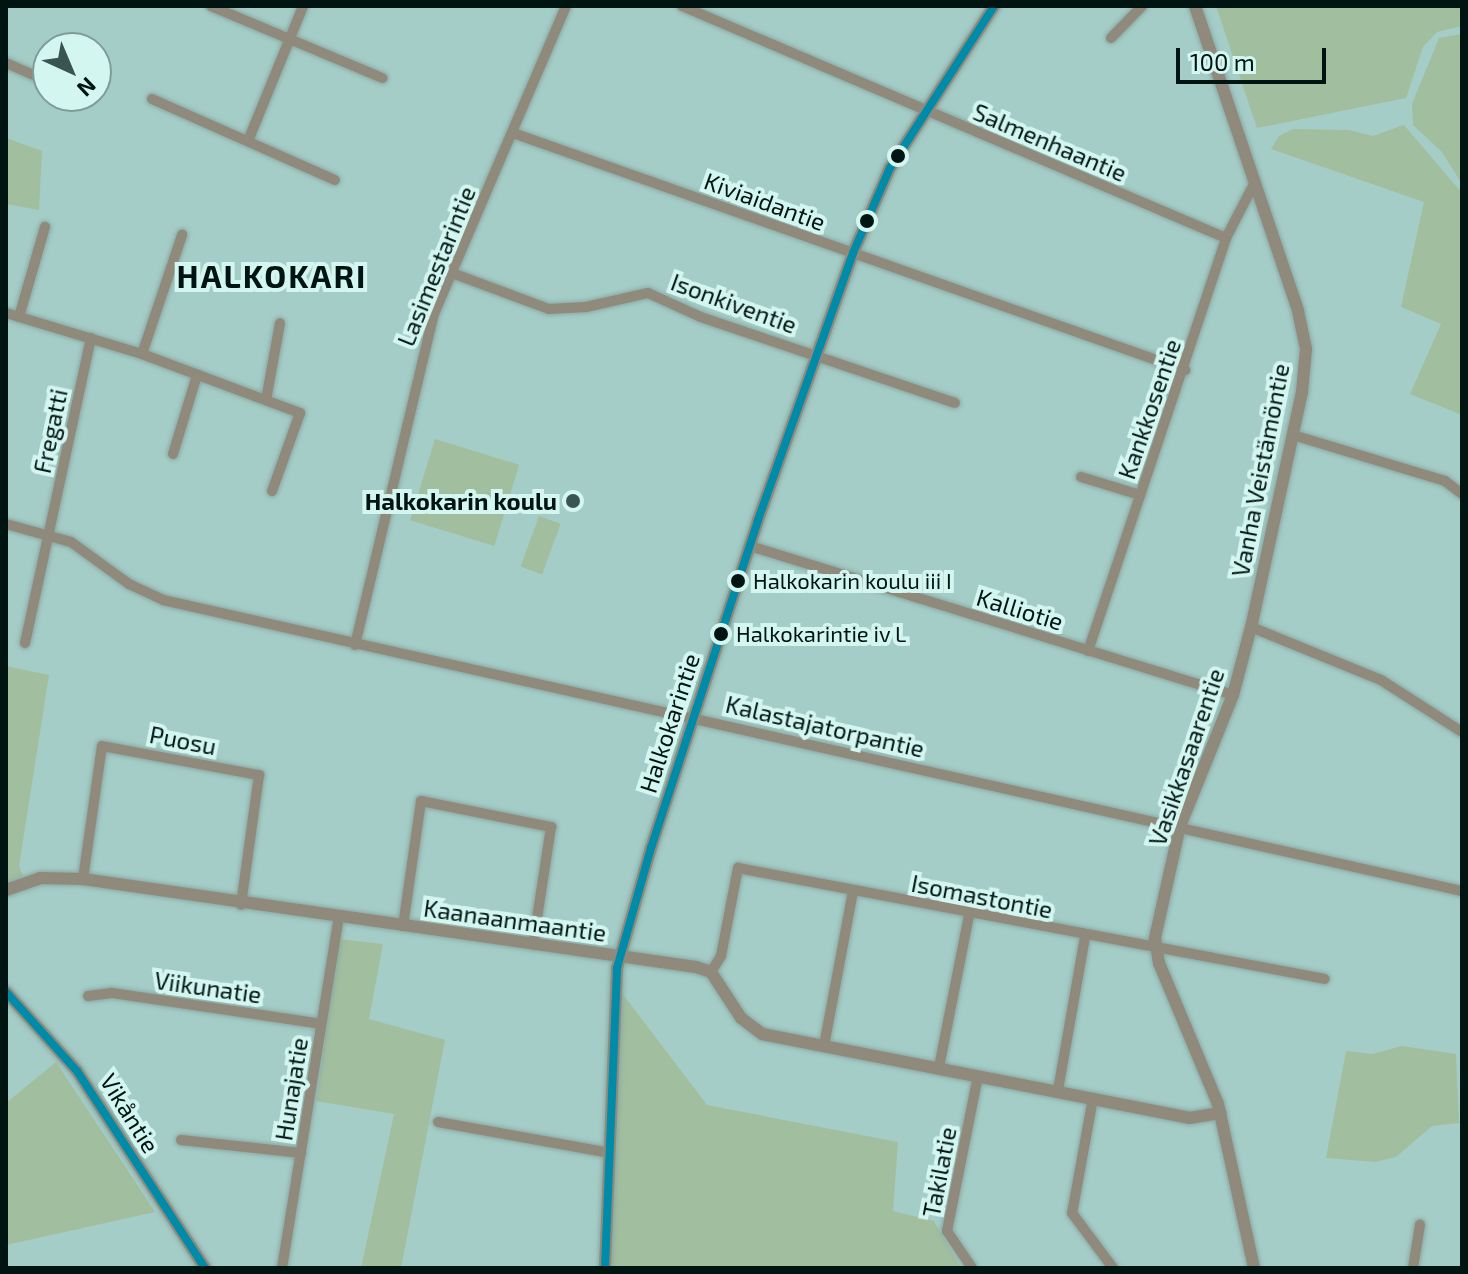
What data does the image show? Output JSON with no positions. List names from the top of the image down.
{
  "streets": {
    "street": [
      "Salmenhaantie",
      "Kiviaidantie",
      "Lasimestarintie",
      "Isonkiventie",
      "Kankkosentie",
      "Fregatti",
      "Vanha Veistämöntie",
      "Kalliotie",
      "Halkokarintie",
      "Kalastajatorpantie",
      "Puosu",
      "Vasikkasaarentie",
      "Isomastontie",
      "Kaanaanmaantie",
      "Viikunatie",
      "Hunajatie",
      "Vikåntie",
      "Takilatie"
    ]
  },
  "crossings": [
    ["Salmenhaantie", "Kankkosentie"],
    ["Salmenhaantie", "Halkokarintie"],
    ["Kiviaidantie", "Lasimestarintie"],
    ["Kiviaidantie", "Kankkosentie"],
    ["Kiviaidantie", "Halkokarintie"],
    ["Lasimestarintie", "Isonkiventie"],
    ["Lasimestarintie", "Kalastajatorpantie"],
    ["Isonkiventie", "Halkokarintie"],
    ["Kankkosentie", "Vanha Veistämöntie"],
    ["Kankkosentie", "Kalliotie"],
    ["Fregatti", "Kalastajatorpantie"],
    ["Vanha Veistämöntie", "Vasikkasaarentie"],
    ["Kalliotie", "Halkokarintie"],
    ["Kalliotie", "Vasikkasaarentie"],
    ["Halkokarintie", "Kalastajatorpantie"],
    ["Halkokarintie", "Kaanaanmaantie"],
    ["Kalastajatorpantie", "Vasikkasaarentie"],
    ["Puosu", "Kaanaanmaantie"],
    ["Vasikkasaarentie", "Isomastontie"],
    ["Isomastontie", "Kaanaanmaantie"],
    ["Kaanaanmaantie", "Hunajatie"],
    ["Viikunatie", "Hunajatie"]
  ],
  "districts": ["HALKOKARI"],
  "places": ["Halkokarin koulu", "Halkokarin koulu iii I", "Halkokarintie iv L"],
  "scale_bar": "100 m",
  "north": "bottom right"
}
